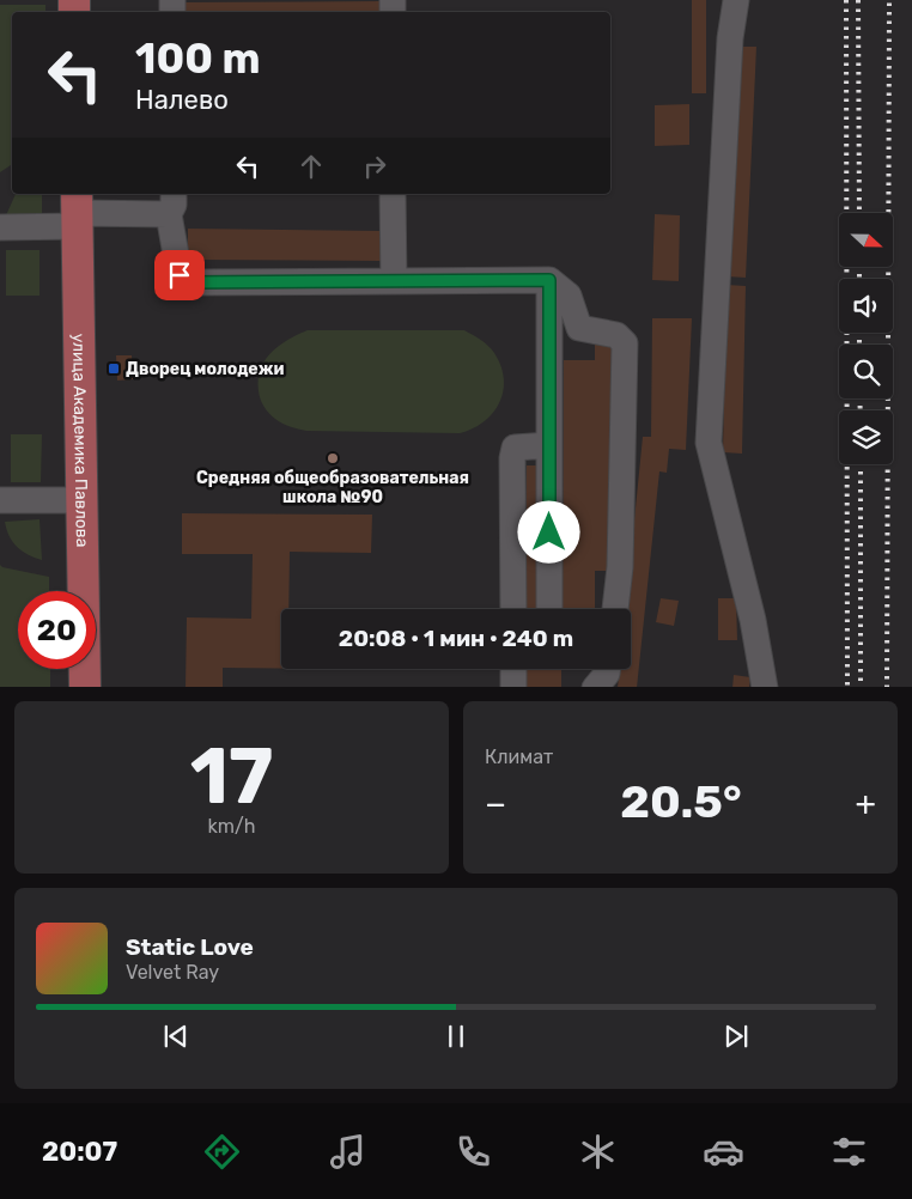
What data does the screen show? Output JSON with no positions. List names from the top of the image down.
{
  "streets": {
    "main road": ["улица Академика Павлова"]
  },
  "places": {
    "transit": ["Дворец молодежи"],
    "other": ["Средняя общеобразовательная школа №90"]
  },
  "north": "right",
  "page": {
    "turn": ["100 m", "Налево"],
    "limit": "20",
    "trip": "20:08 · 1 мин · 240 m",
    "tile": [
      ["17", "km/h"],
      "Климат"
    ],
    "heat": ["−", "20.5°", "+"],
    "song": ["Static Love", "Velvet Ray"],
    "tabs": "20:07"
  }
}
